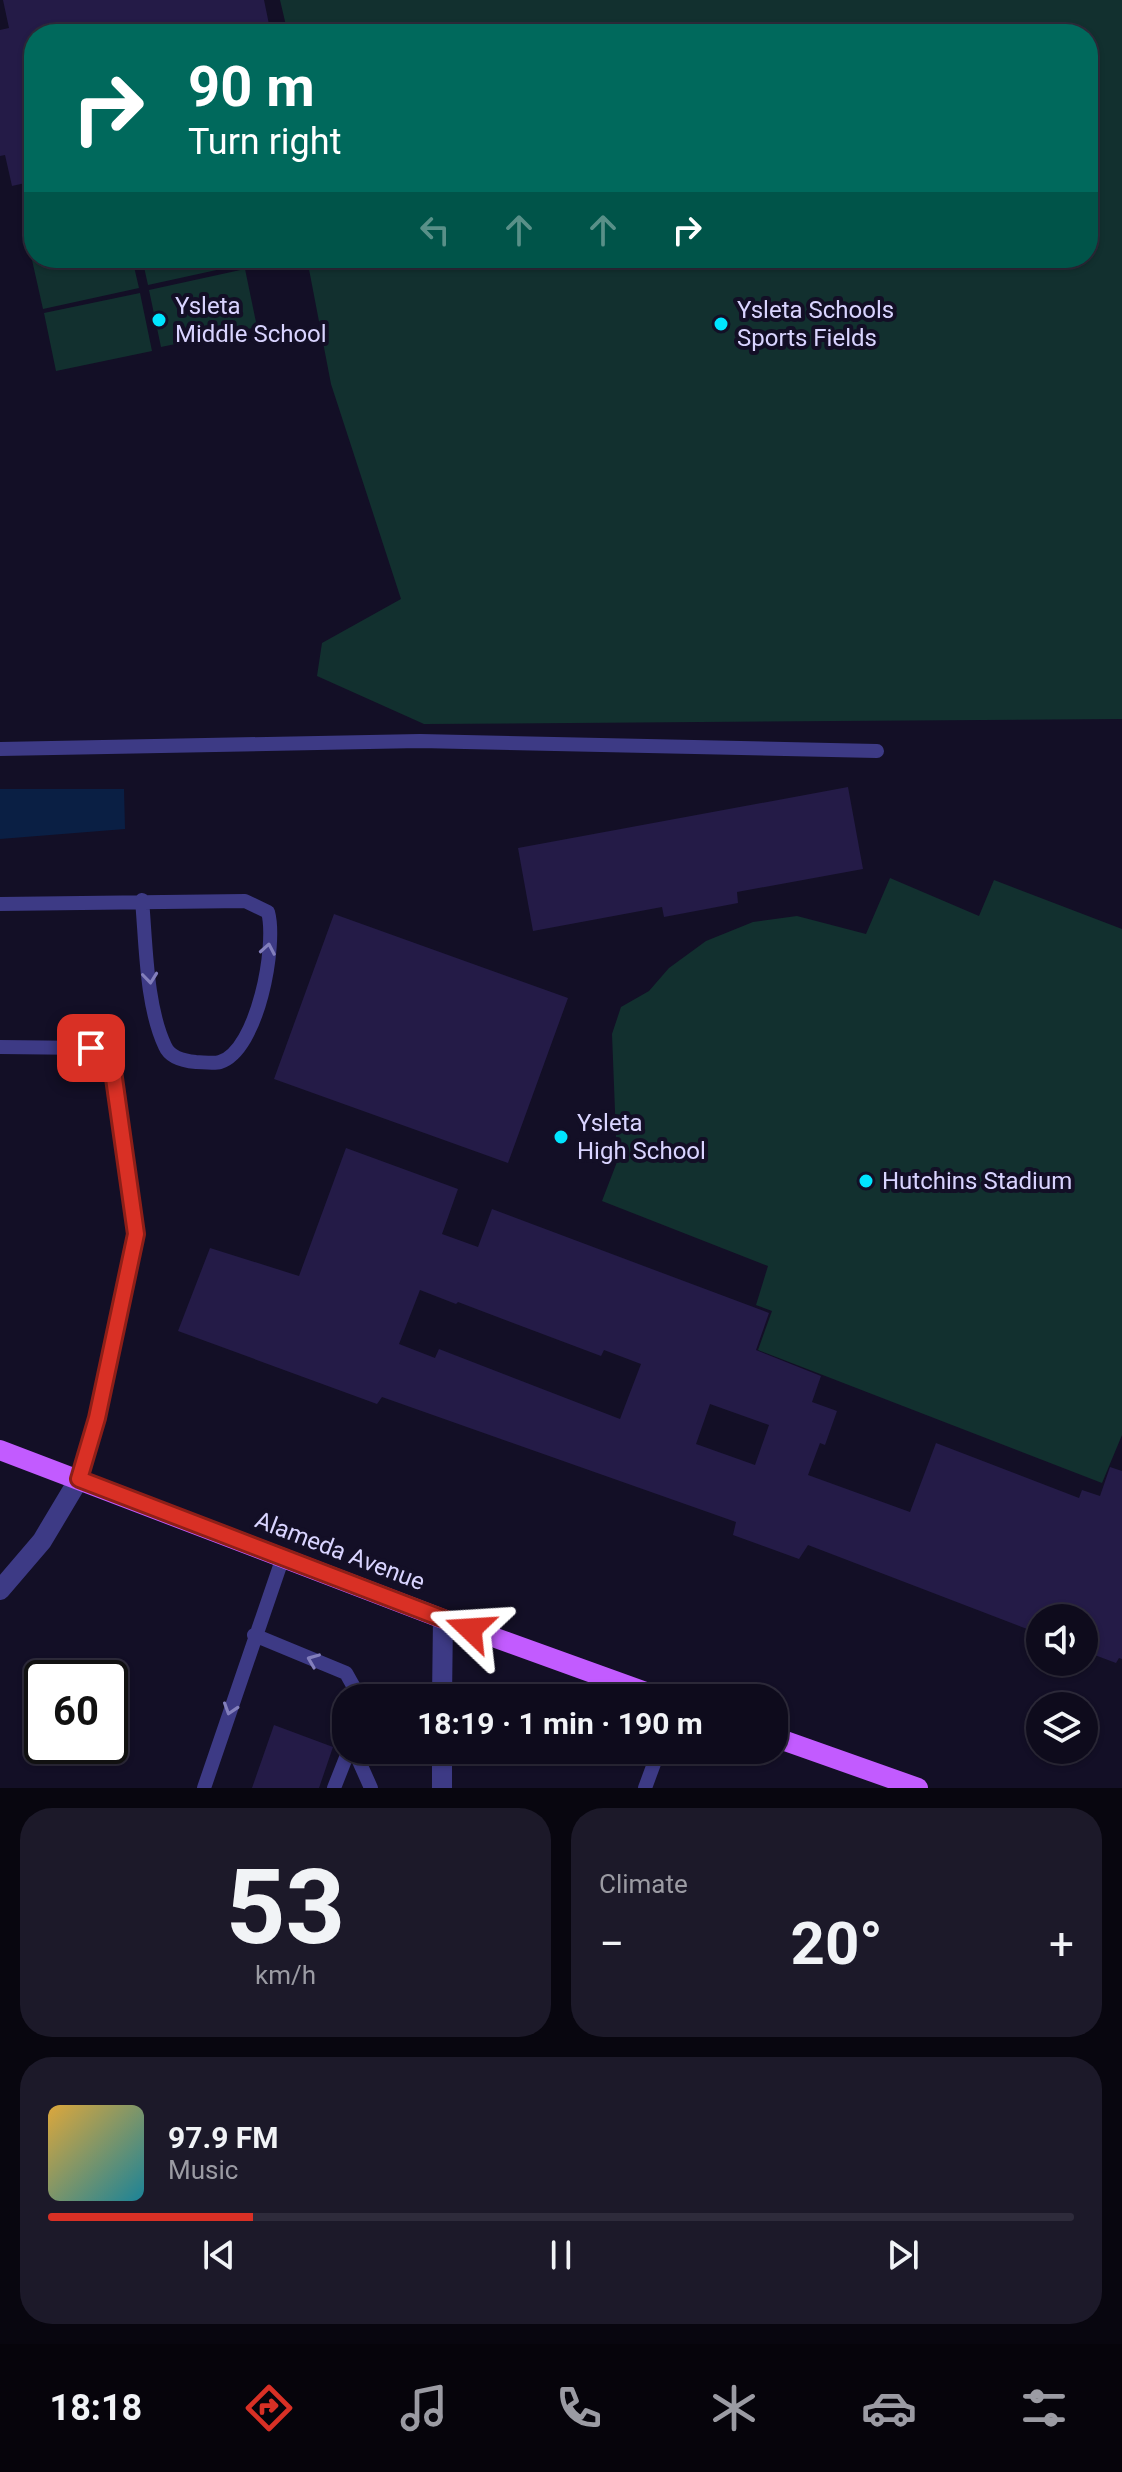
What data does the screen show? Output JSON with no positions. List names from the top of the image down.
{
  "streets": {
    "main road": ["Alameda Avenue"]
  },
  "places": [
    "Ysleta Middle School",
    "Ysleta Schools Sports Fields",
    "Ysleta High School",
    "Hutchins Stadium"
  ],
  "page": {
    "turn": ["90 m", "Turn right"],
    "limit": "60",
    "trip": "18:19 · 1 min · 190 m",
    "tile": [
      ["53", "km/h"],
      "Climate"
    ],
    "heat": ["−", "20°", "+"],
    "song": ["97.9 FM", "Music"],
    "tabs": "18:18"
  }
}
